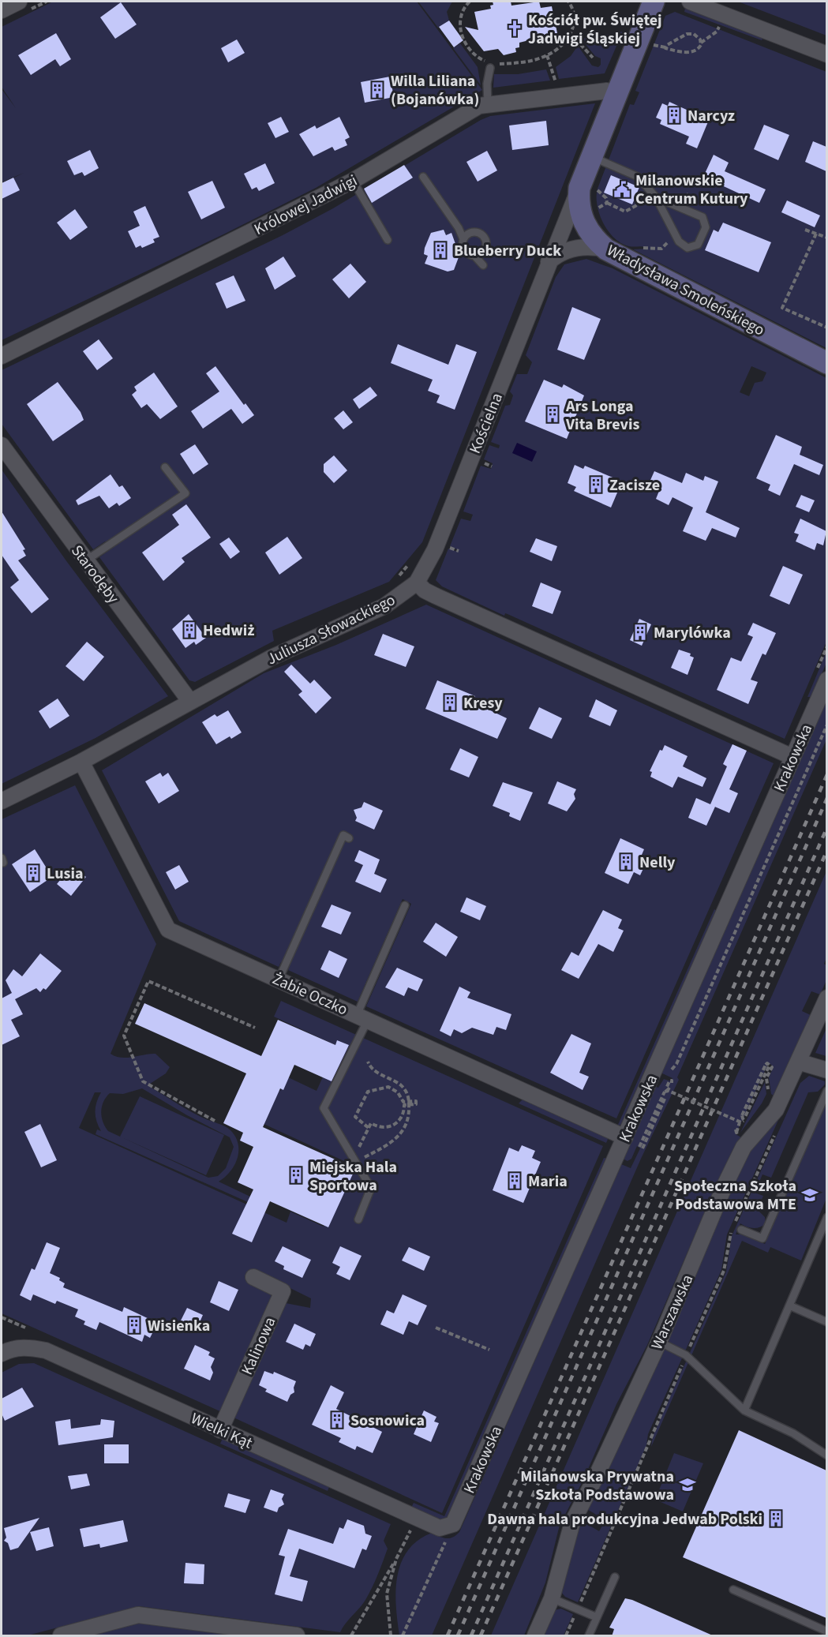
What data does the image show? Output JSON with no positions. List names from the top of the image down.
{
  "streets": {
    "street": [
      "Królowej Jadwigi",
      "Władysława Smoleńskiego",
      "Kościelna",
      "Starodęby",
      "Juliusza Słowackiego",
      "Krakowska",
      "Żabie Oczko",
      "Warszawska",
      "Kalinowa",
      "Wielki Kąt"
    ]
  },
  "crossings": [
    ["Królowej Jadwigi", "Kościelna"],
    ["Władysława Smoleńskiego", "Kościelna"],
    ["Kościelna", "Juliusza Słowackiego"],
    ["Starodęby", "Juliusza Słowackiego"],
    ["Juliusza Słowackiego", "Żabie Oczko"],
    ["Krakowska", "Żabie Oczko"],
    ["Krakowska", "Wielki Kąt"],
    ["Kalinowa", "Wielki Kąt"]
  ],
  "places": {
    "church": ["Kościół pw. Świętej Jadwigi Śląskiej"],
    "building": [
      "Willa Liliana (Bojanówka)",
      "Narcyz",
      "Blueberry Duck",
      "Ars Longa Vita Brevis",
      "Zacisze",
      "Hedwiż",
      "Marylówka",
      "Kresy",
      "Nelly",
      "Lusia",
      "Miejska Hala Sportowa",
      "Maria",
      "Wisienka",
      "Sosnowica",
      "Dawna hala produkcyjna Jedwab Polski"
    ],
    "public building": ["Milanowskie Centrum Kutury"],
    "school or university": ["Społeczna Szkoła Podstawowa MTE", "Milanowska Prywatna Szkoła Podstawowa"]
  }
}
